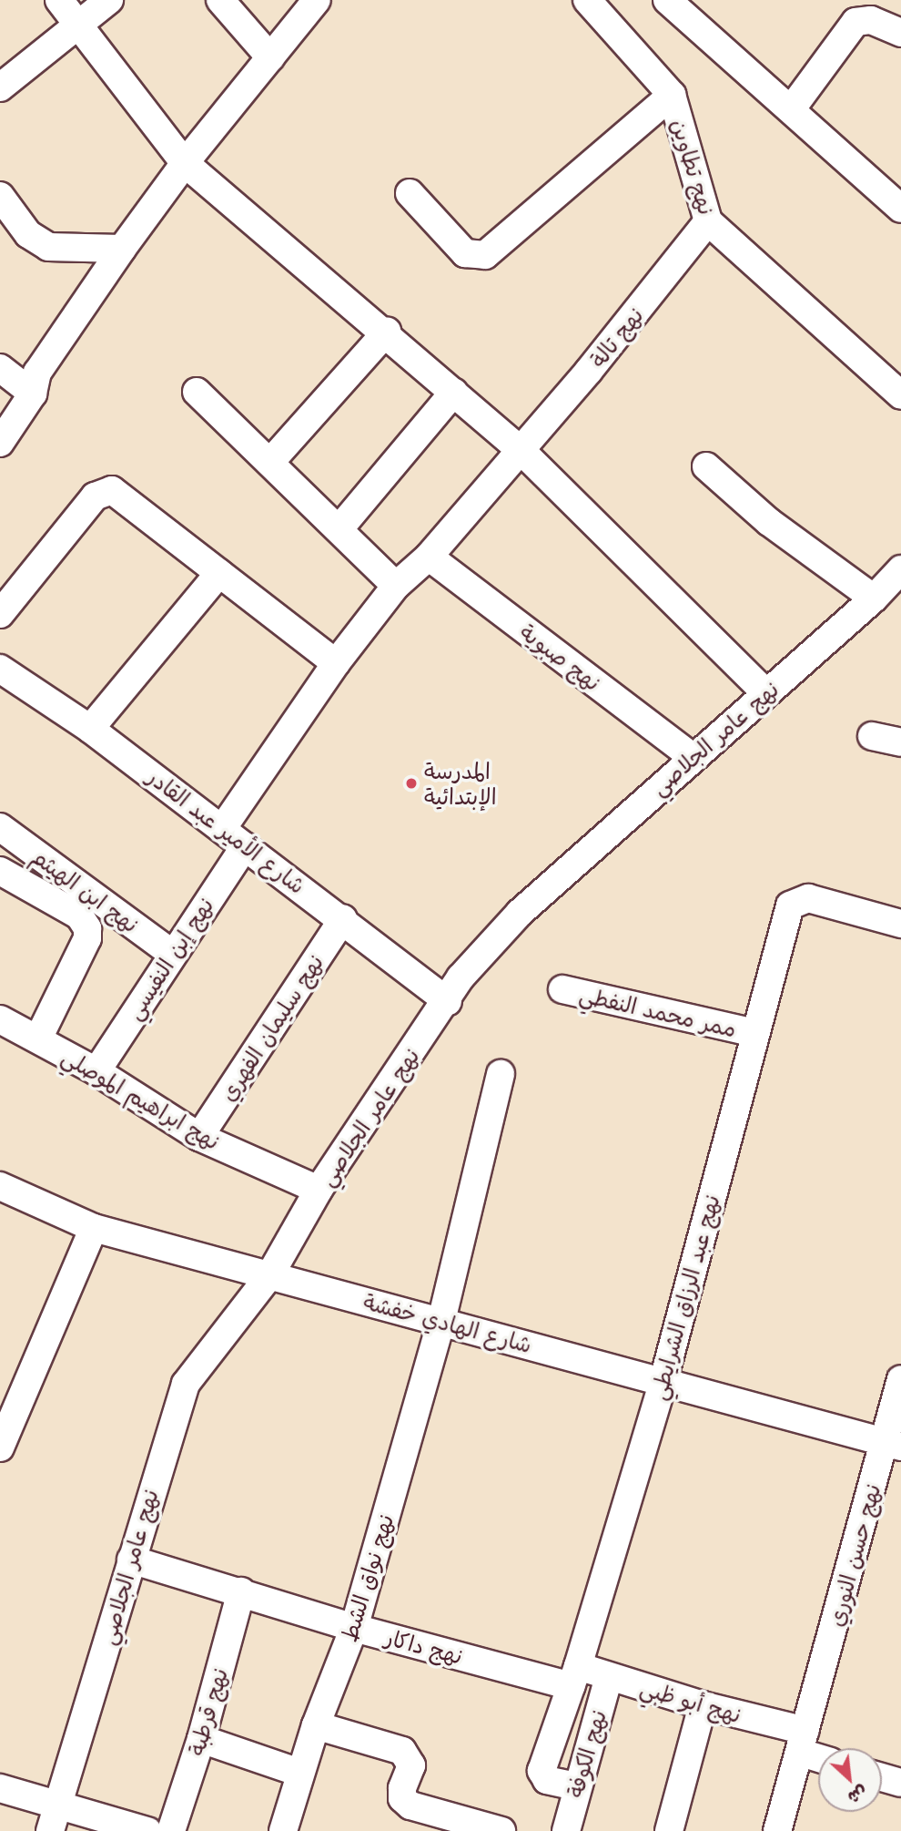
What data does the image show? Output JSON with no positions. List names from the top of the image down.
{
  "streets": {
    "street": [
      "نهج تطاوين",
      "نهج تالة",
      "نهج صبوية",
      "نهج عامر الجلاصي",
      "شارع الأمير عبد القادر",
      "نهج ابن الهيثم",
      "نهج إبن النفيسي",
      "ممر محمد النفطي",
      "نهج سليمان الفهري",
      "نهج ابراهيم الموصلي",
      "نهج عبد الرزاق الشرايطي",
      "شارع الهادي خفشة",
      "نهج حسن النوري",
      "نهج نواق الشط",
      "نهج داكار",
      "نهج أبو ظبي",
      "نهج قرطبة",
      "نهج الكوفة"
    ]
  },
  "crossings": [
    ["نهج تطاوين", "نهج تالة"],
    ["نهج تالة", "نهج صبوية"],
    ["نهج تالة", "شارع الأمير عبد القادر"],
    ["نهج صبوية", "نهج عامر الجلاصي"],
    ["نهج عامر الجلاصي", "شارع الأمير عبد القادر"],
    ["نهج عامر الجلاصي", "نهج ابراهيم الموصلي"],
    ["نهج عامر الجلاصي", "شارع الهادي خفشة"],
    ["نهج عامر الجلاصي", "نهج داكار"],
    ["شارع الأمير عبد القادر", "نهج إبن النفيسي"],
    ["شارع الأمير عبد القادر", "نهج سليمان الفهري"],
    ["نهج ابن الهيثم", "نهج إبن النفيسي"],
    ["نهج إبن النفيسي", "نهج ابراهيم الموصلي"],
    ["ممر محمد النفطي", "نهج عبد الرزاق الشرايطي"],
    ["نهج سليمان الفهري", "نهج ابراهيم الموصلي"],
    ["نهج عبد الرزاق الشرايطي", "شارع الهادي خفشة"],
    ["نهج عبد الرزاق الشرايطي", "نهج داكار"],
    ["نهج عبد الرزاق الشرايطي", "نهج أبو ظبي"],
    ["نهج عبد الرزاق الشرايطي", "نهج الكوفة"],
    ["شارع الهادي خفشة", "نهج حسن النوري"],
    ["شارع الهادي خفشة", "نهج نواق الشط"],
    ["نهج حسن النوري", "نهج أبو ظبي"],
    ["نهج نواق الشط", "نهج داكار"],
    ["نهج داكار", "نهج أبو ظبي"],
    ["نهج داكار", "نهج قرطبة"],
    ["نهج أبو ظبي", "نهج الكوفة"]
  ],
  "places": ["المدرسة الإبتدائية"],
  "north": "bottom right"
}
